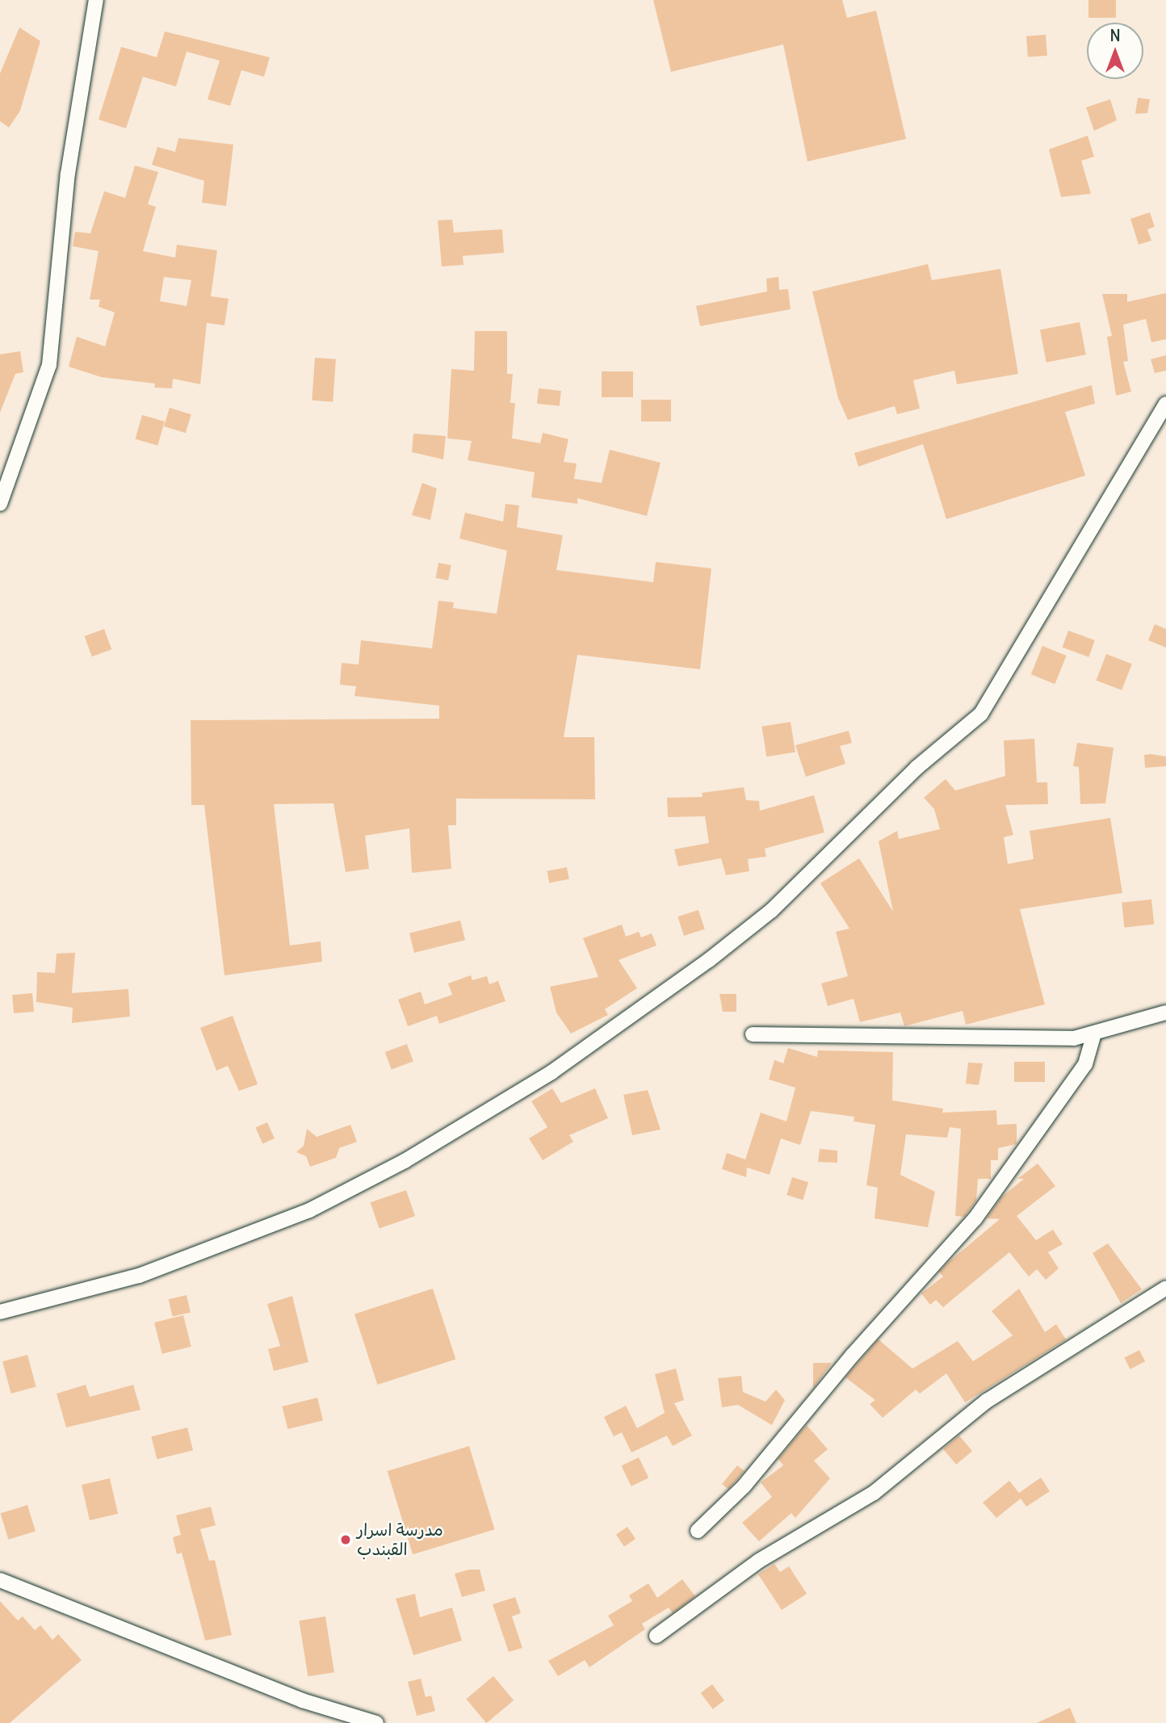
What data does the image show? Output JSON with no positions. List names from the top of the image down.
{
  "places": ["مدرسة اسرار القبندب"],
  "north": "top"
}
